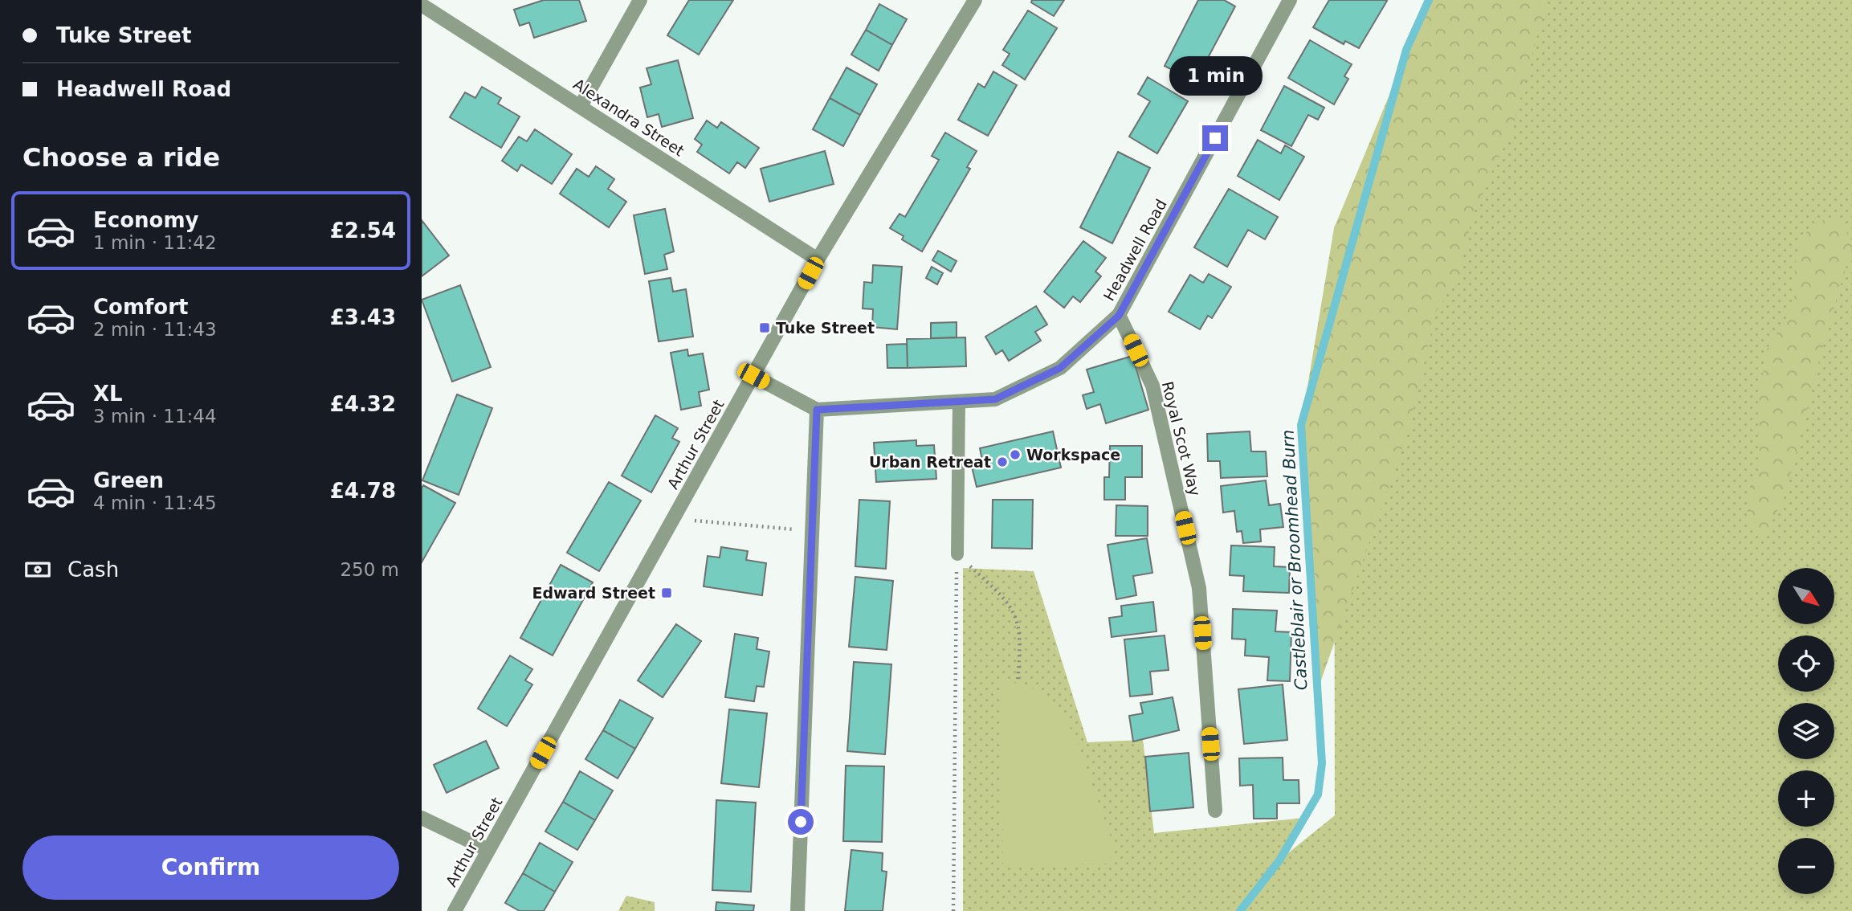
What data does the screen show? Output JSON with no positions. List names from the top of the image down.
{
  "streets": {
    "street": [
      "Alexandra Street",
      "Headwell Road",
      "Royal Scot Way",
      "Arthur Street"
    ]
  },
  "crossings": [
    ["Alexandra Street", "Arthur Street"],
    ["Headwell Road", "Royal Scot Way"]
  ],
  "water": ["Castleblair or Broomhead Burn"],
  "places": {
    "transit": ["Tuke Street", "Edward Street"],
    "other": ["Workspace", "Urban Retreat"]
  },
  "north": "bottom right",
  "page": {
    "banner": ["Tuke Street", "Headwell Road"],
    "bubble": "1 min",
    "heading": "Choose a ride",
    "list": [
      {
        "name": "Economy",
        "note": "1 min · 11:42",
        "value": "£2.54"
      },
      {
        "name": "Comfort",
        "note": "2 min · 11:43",
        "value": "£3.43"
      },
      {
        "name": "XL",
        "note": "3 min · 11:44",
        "value": "£4.32"
      },
      {
        "name": "Green",
        "note": "4 min · 11:45",
        "value": "£4.78"
      }
    ],
    "pay": ["Cash", "250 m"],
    "map_buttons": ["+", "−"],
    "buttons": "Confirm"
  }
}
